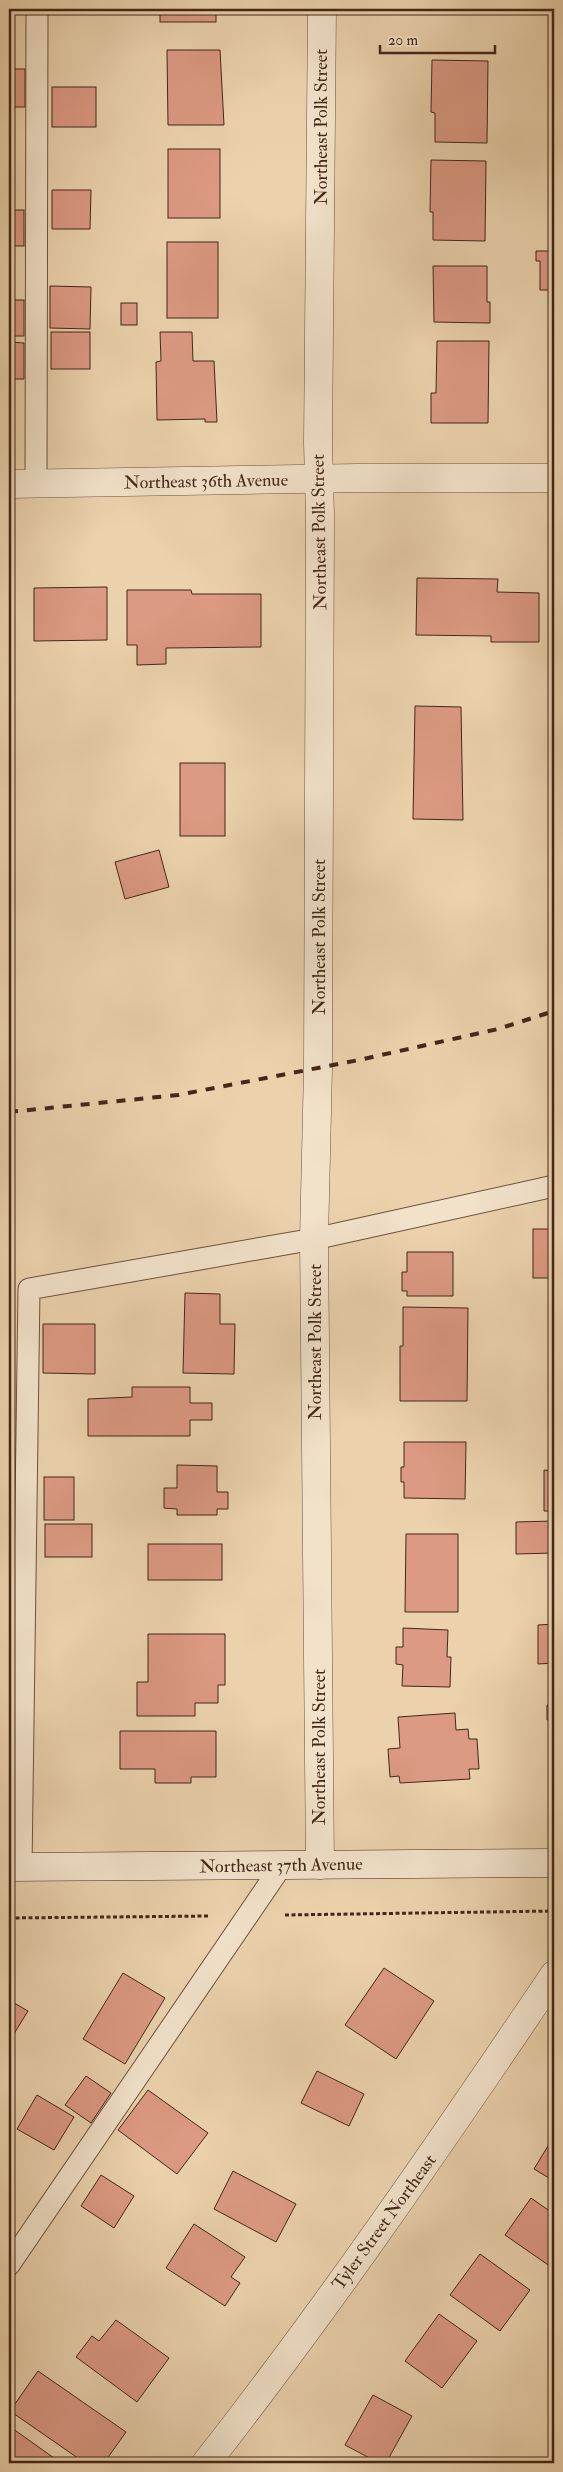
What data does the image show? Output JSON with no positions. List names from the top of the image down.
{
  "streets": {
    "street": [
      "Northeast Polk Street",
      "Northeast 36th Avenue",
      "Northeast 37th Avenue",
      "Tyler Street Northeast"
    ]
  },
  "crossings": [
    ["Northeast Polk Street", "Northeast 36th Avenue"],
    ["Northeast Polk Street", "Northeast 37th Avenue"]
  ],
  "scale_bar": "20 m"
}
